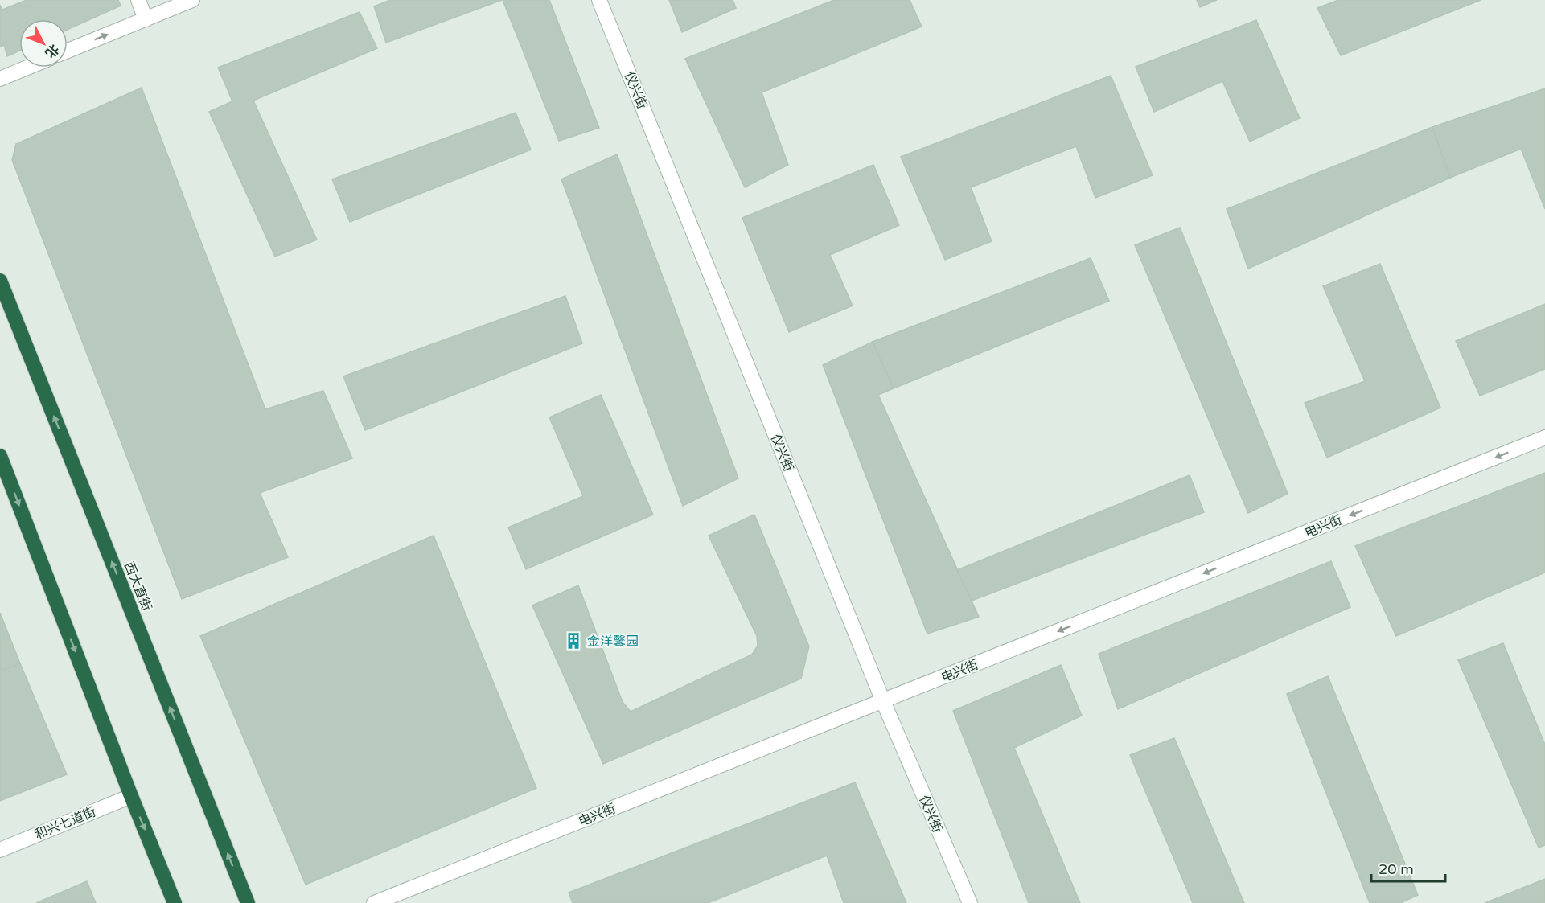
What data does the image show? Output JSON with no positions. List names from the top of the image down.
{
  "streets": {
    "highway": ["西大直街"],
    "street": ["仪兴街", "电兴街", "和兴七道街"]
  },
  "crossings": [
    ["仪兴街", "电兴街"]
  ],
  "one_way": ["电兴街"],
  "places": {
    "building": ["金洋馨园"]
  },
  "scale_bar": "20 m",
  "north": "bottom right"
}
